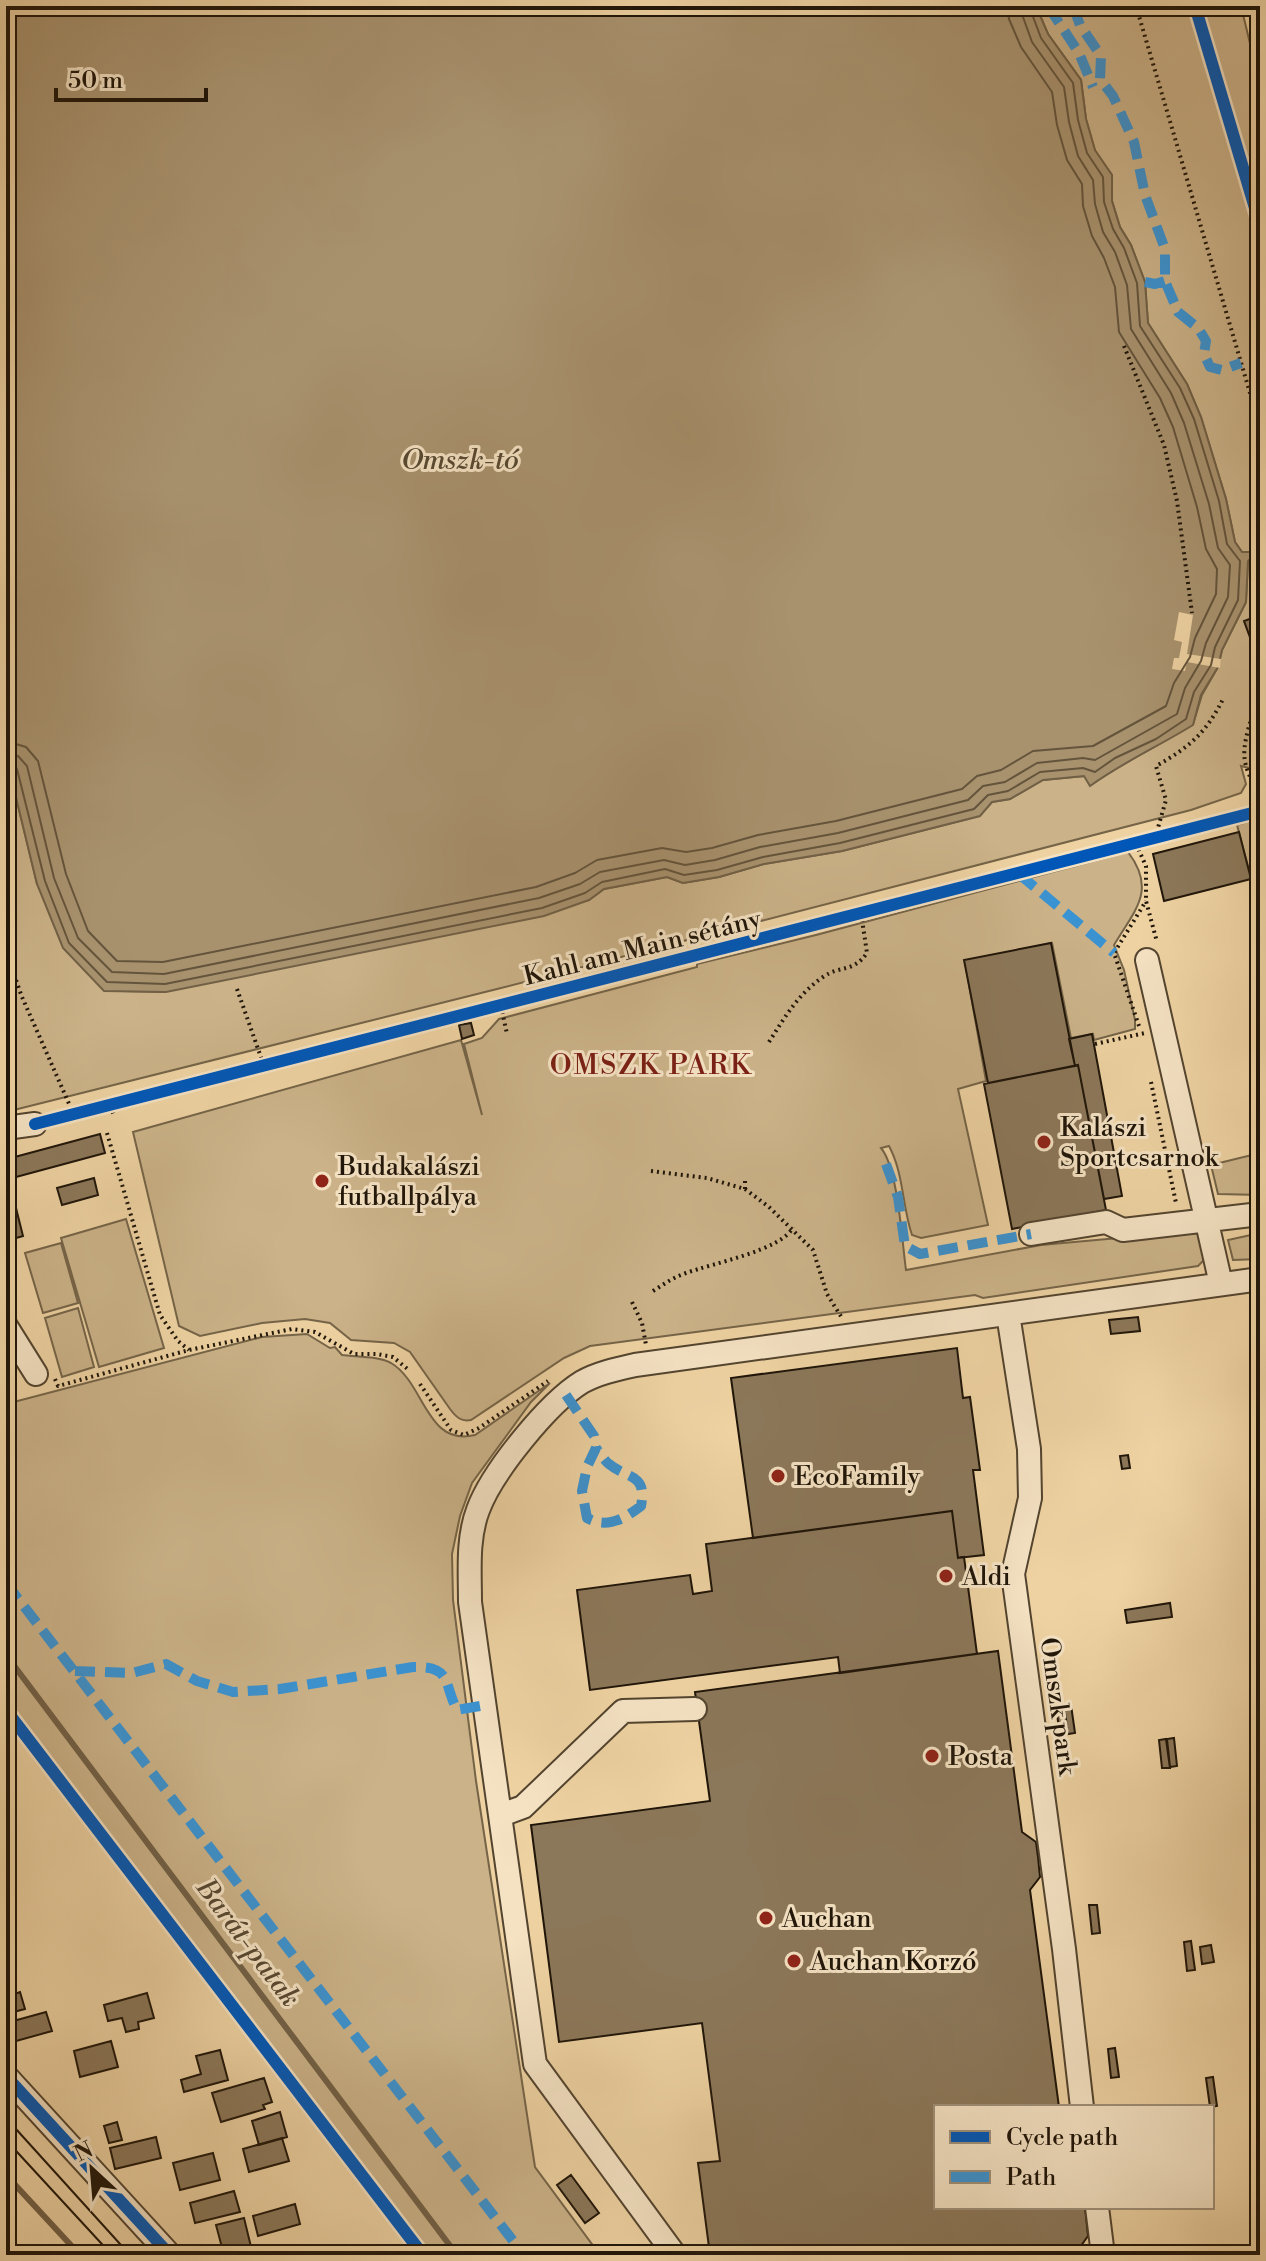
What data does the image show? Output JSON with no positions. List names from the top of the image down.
{
  "streets": {
    "street": ["Omszk park"],
    "cycle path": ["Kahl am Main sétány"]
  },
  "districts": ["OMSZK PARK"],
  "water": ["Omszk-tó", "Barát-patak"],
  "places": [
    "Kalászi Sportcsarnok",
    "Budakalászi futballpálya",
    "EcoFamily",
    "Aldi",
    "Posta",
    "Auchan",
    "Auchan Korzó"
  ],
  "legend": ["Cycle path", "Path"],
  "scale_bar": "50 m",
  "north": "top left"
}
